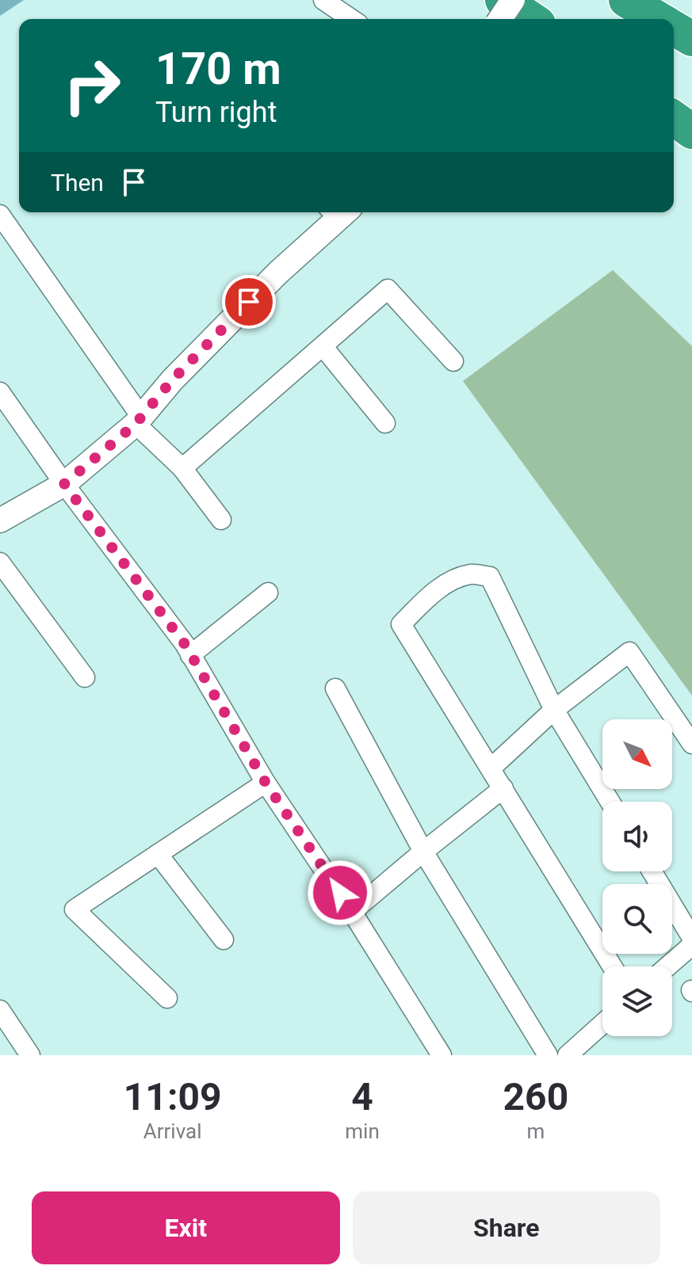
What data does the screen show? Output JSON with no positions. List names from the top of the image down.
{
  "north": "bottom right",
  "page": {
    "turn": ["170 m", "Turn right"],
    "then": "Then",
    "eta": [
      "11:09",
      "Arrival",
      "4",
      "min",
      "260",
      "m"
    ],
    "buttons": ["Exit", "Share"]
  }
}
